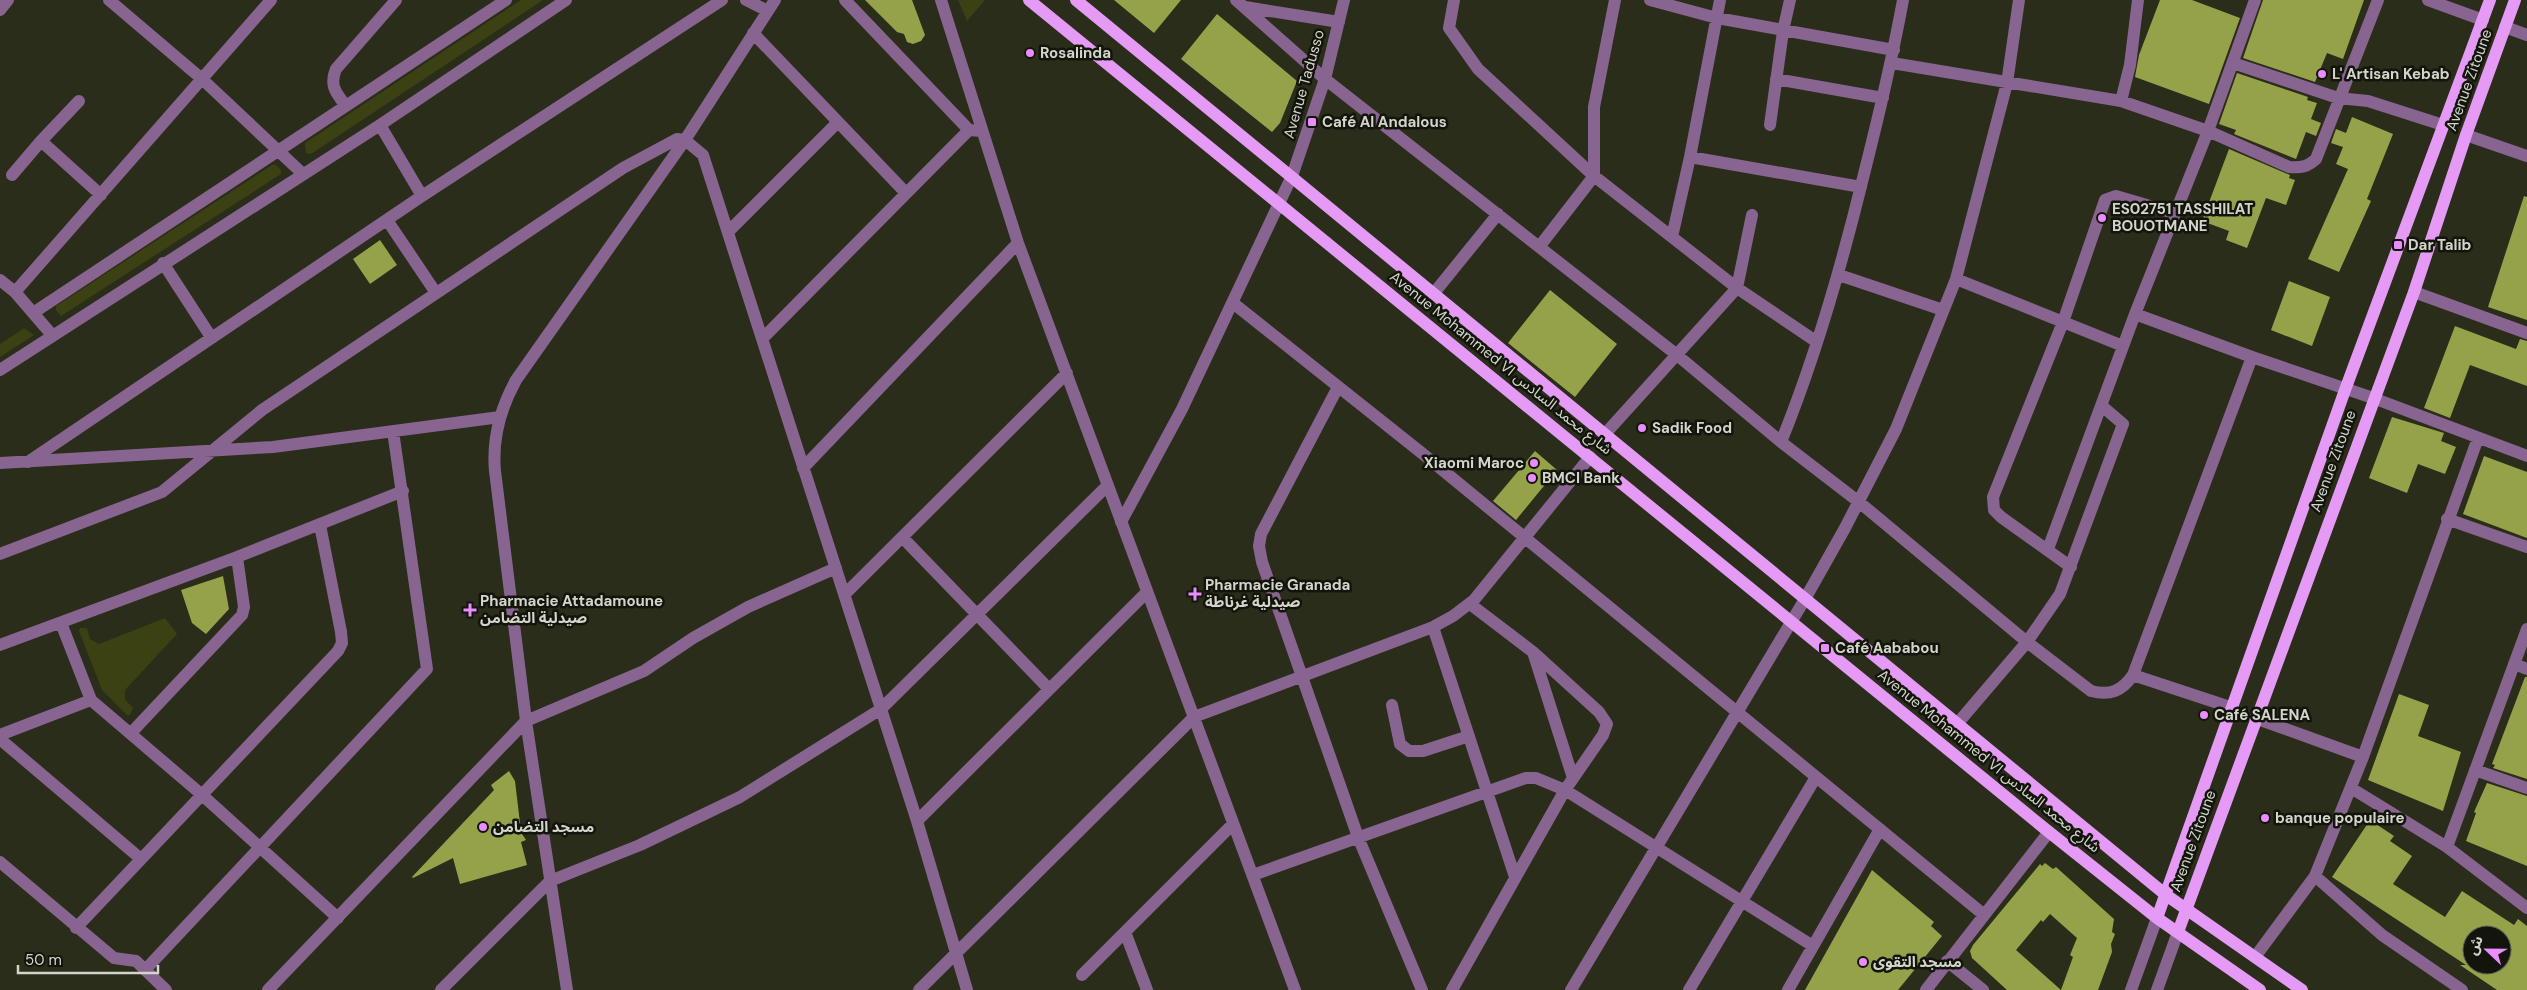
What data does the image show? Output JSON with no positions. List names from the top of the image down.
{
  "streets": {
    "main road": ["Avenue Zitoune", "Avenue Mohammed VI شارع محمد السادس"],
    "street": ["Avenue Tadusso"]
  },
  "crossings": [
    ["Avenue Zitoune", "Avenue Mohammed VI شارع محمد السادس"],
    ["Avenue Tadusso", "Avenue Mohammed VI شارع محمد السادس"]
  ],
  "places": {
    "other": [
      "Rosalinda",
      "L' Artisan Kebab",
      "ES02751 TASSHILAT BOUOTMANE",
      "Sadik Food",
      "Xiaomi Maroc",
      "BMCI Bank",
      "Café SALENA",
      "banque populaire",
      "مسجد التضامن",
      "مسجد التقوى"
    ],
    "transit": ["Café Al Andalous", "Dar Talib", "Café Aababou"],
    "health": ["Pharmacie Granada صيدلية غرناطة", "Pharmacie Attadamoune صيدلية التضامن"]
  },
  "scale_bar": "50 m",
  "north": "left"
}
